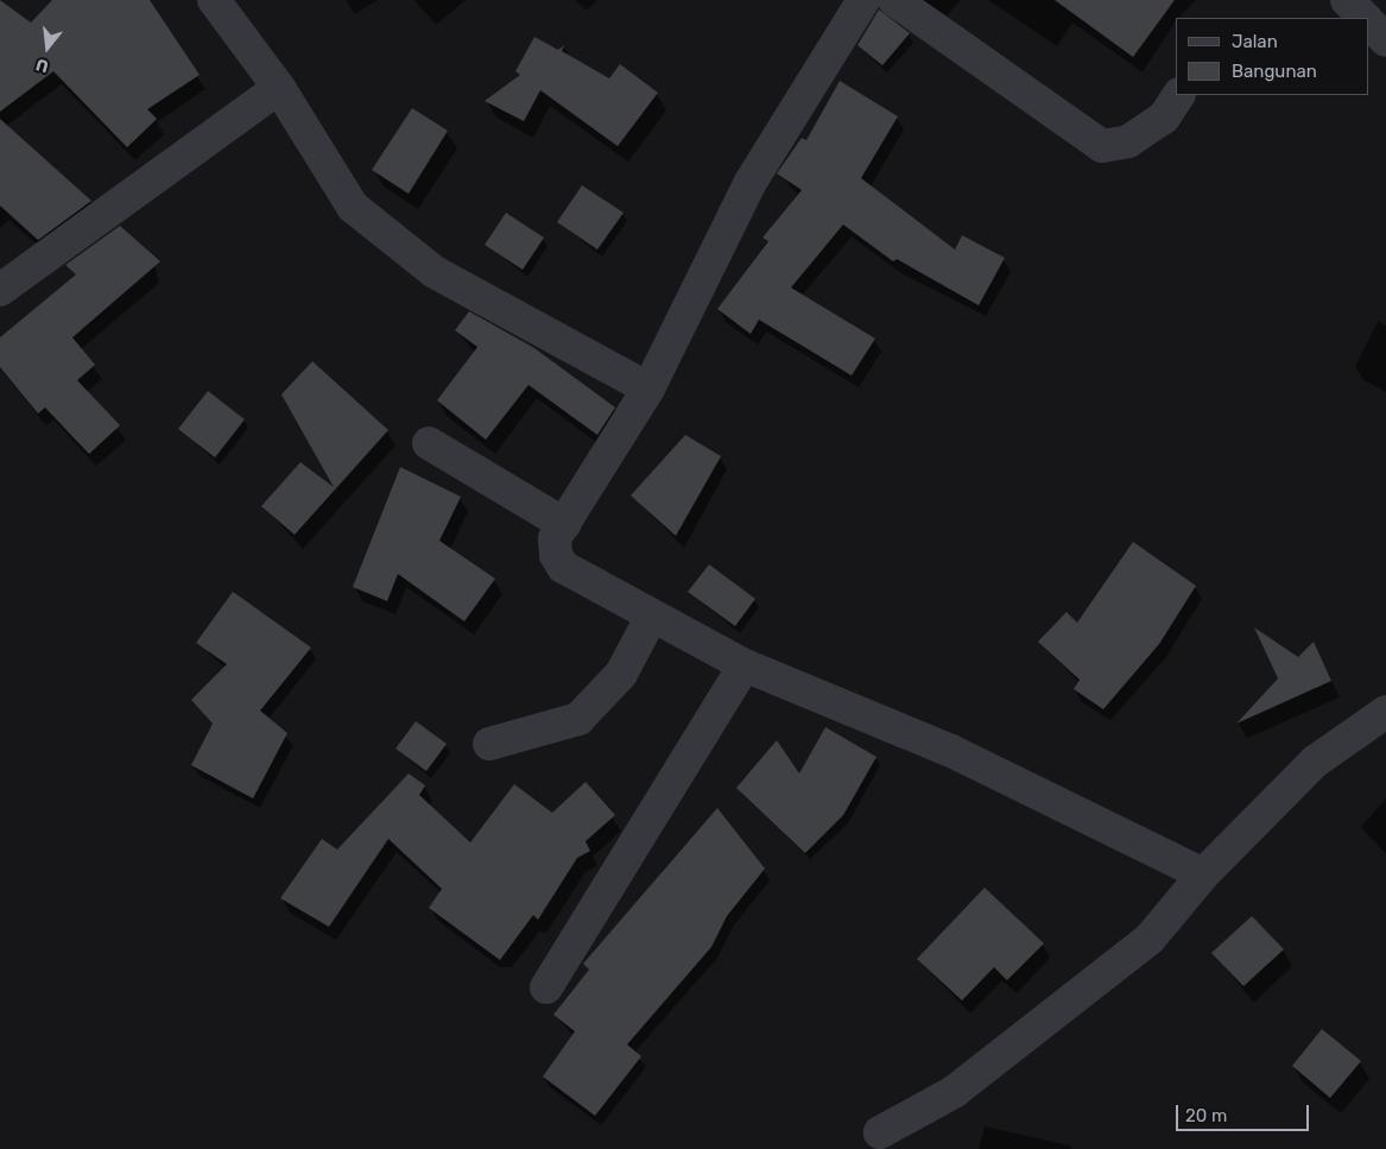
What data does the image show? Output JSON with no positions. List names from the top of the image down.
{
  "legend": ["Jalan", "Bangunan"],
  "scale_bar": "20 m",
  "north": "bottom"
}
